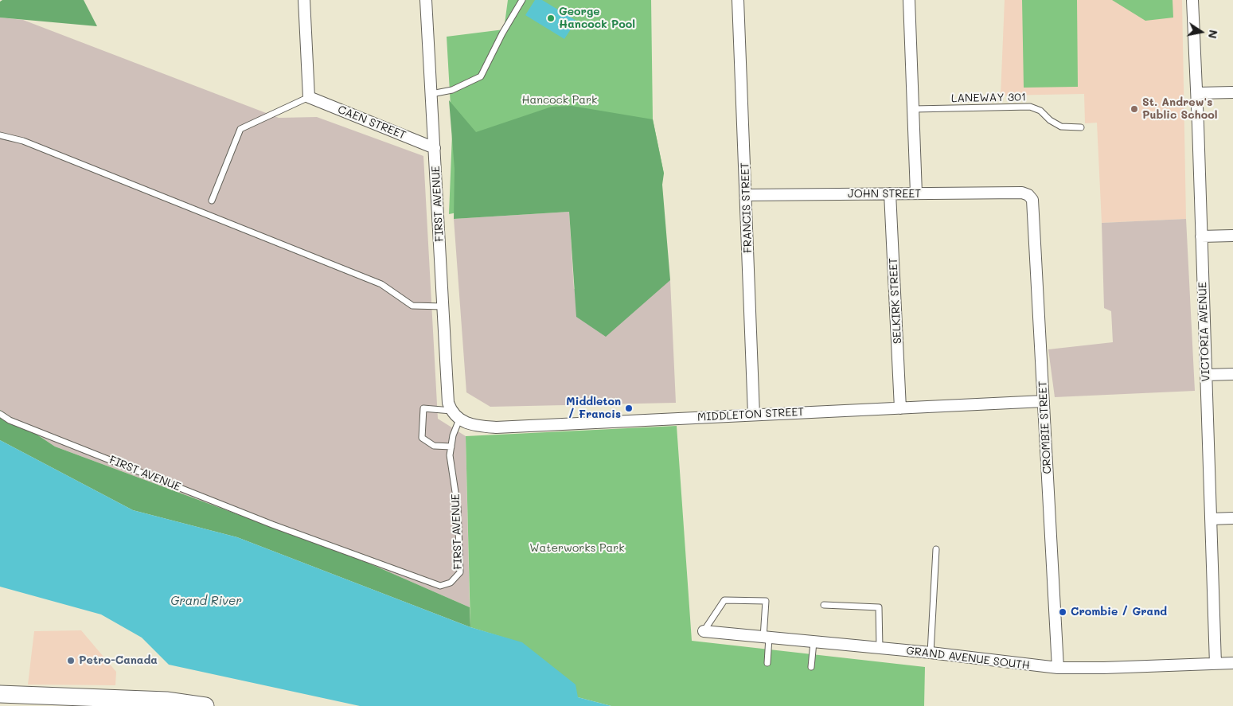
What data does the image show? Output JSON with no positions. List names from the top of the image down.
{
  "streets": {
    "street": [
      "CAEN STREET",
      "JOHN STREET",
      "FIRST AVENUE",
      "FRANCIS STREET",
      "SELKIRK STREET",
      "VICTORIA AVENUE",
      "MIDDLETON STREET",
      "CROMBIE STREET",
      "GRAND AVENUE SOUTH"
    ],
    "lane": ["LANEWAY 301"]
  },
  "crossings": [
    ["CAEN STREET", "FIRST AVENUE"],
    ["JOHN STREET", "FRANCIS STREET"],
    ["JOHN STREET", "SELKIRK STREET"],
    ["JOHN STREET", "CROMBIE STREET"],
    ["FIRST AVENUE", "MIDDLETON STREET"],
    ["FRANCIS STREET", "MIDDLETON STREET"],
    ["SELKIRK STREET", "MIDDLETON STREET"],
    ["VICTORIA AVENUE", "GRAND AVENUE SOUTH"],
    ["MIDDLETON STREET", "CROMBIE STREET"],
    ["CROMBIE STREET", "GRAND AVENUE SOUTH"]
  ],
  "water": ["Grand River"],
  "parks": ["Hancock Park", "Waterworks Park"],
  "places": [
    "George Hancock Pool",
    "St. Andrew's Public School",
    "Middleton / Francis",
    "Crombie / Grand",
    "Petro-Canada"
  ],
  "north": "right"
}
